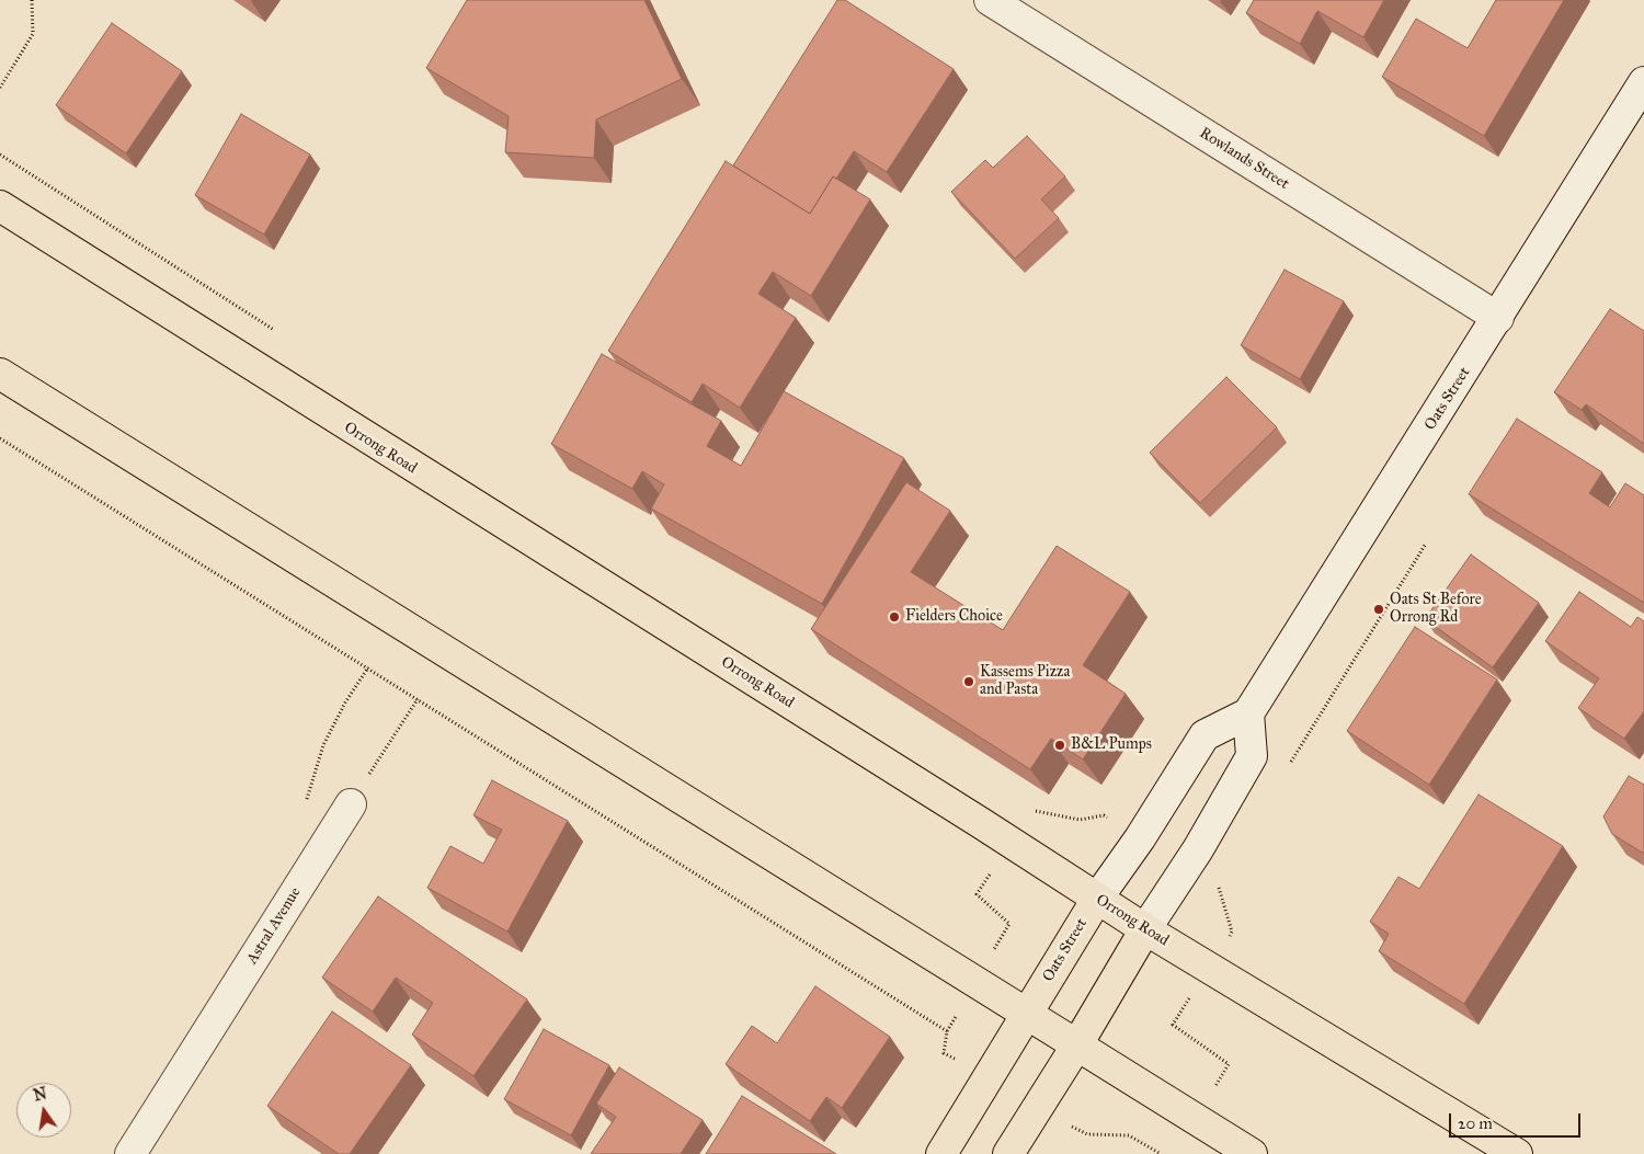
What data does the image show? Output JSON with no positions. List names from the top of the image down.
{
  "streets": {
    "main road": ["Oats Street", "Orrong Road"],
    "street": ["Rowlands Street", "Astral Avenue"]
  },
  "crossings": [
    ["Rowlands Street", "Oats Street"],
    ["Oats Street", "Orrong Road"]
  ],
  "places": [
    "Oats St Before Orrong Rd",
    "Fielders Choice",
    "Kassems Pizza and Pasta",
    "B&L Pumps"
  ],
  "scale_bar": "20 m",
  "north": "top"
}
